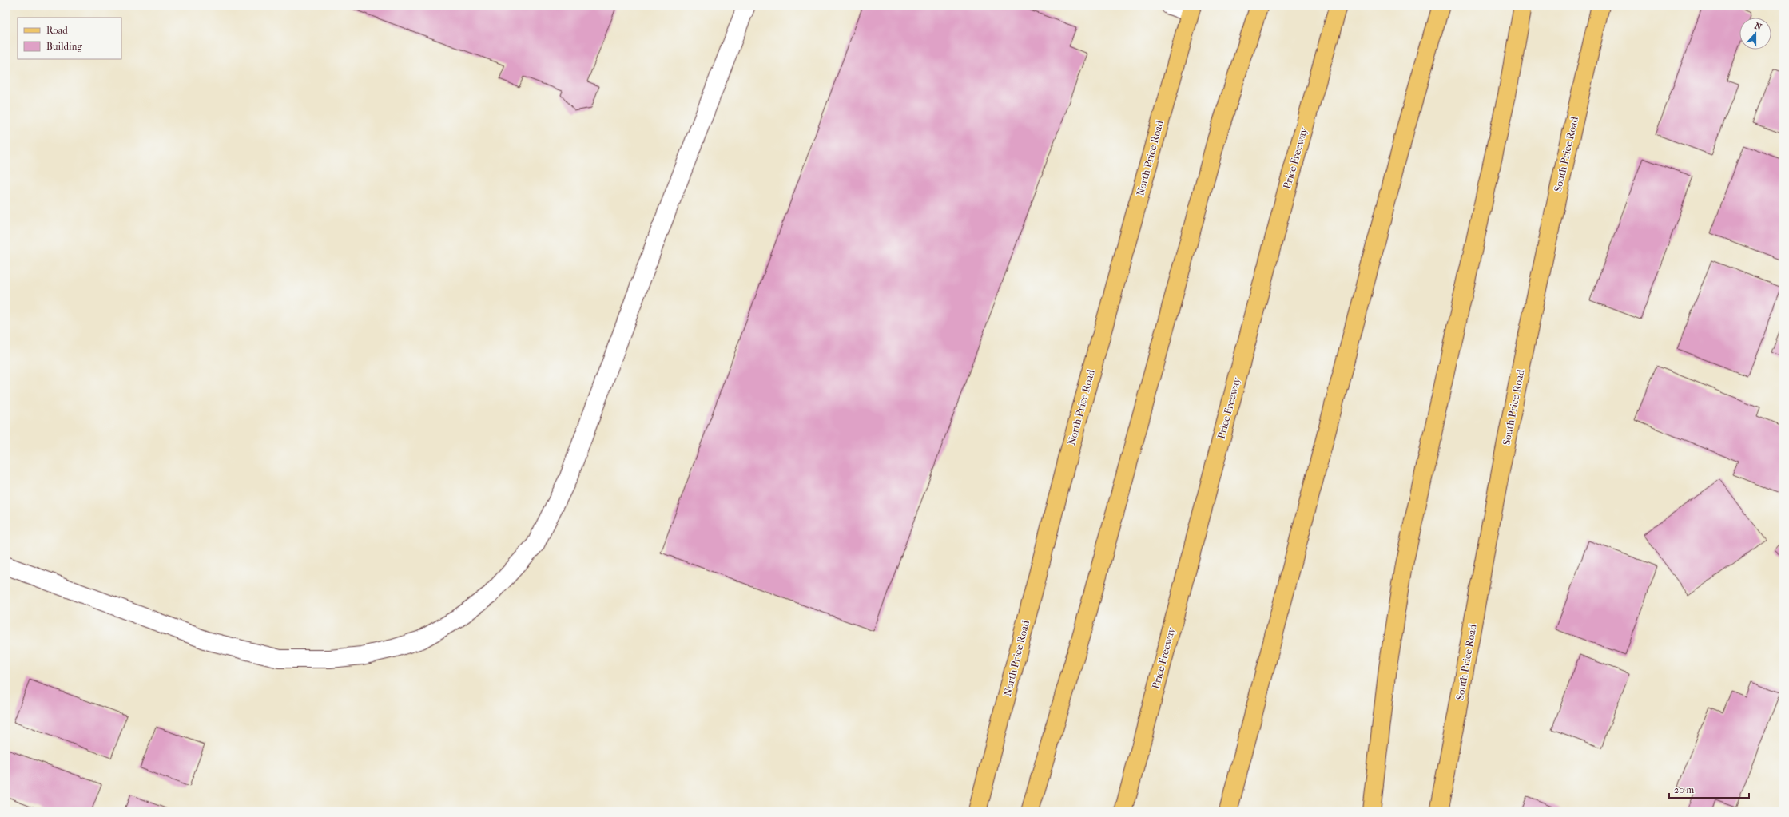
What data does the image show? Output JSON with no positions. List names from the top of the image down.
{
  "streets": {
    "main road": ["South Price Road", "North Price Road", "Price Freeway"]
  },
  "legend": ["Road", "Building"],
  "scale_bar": "20 m",
  "north": "top"
}
